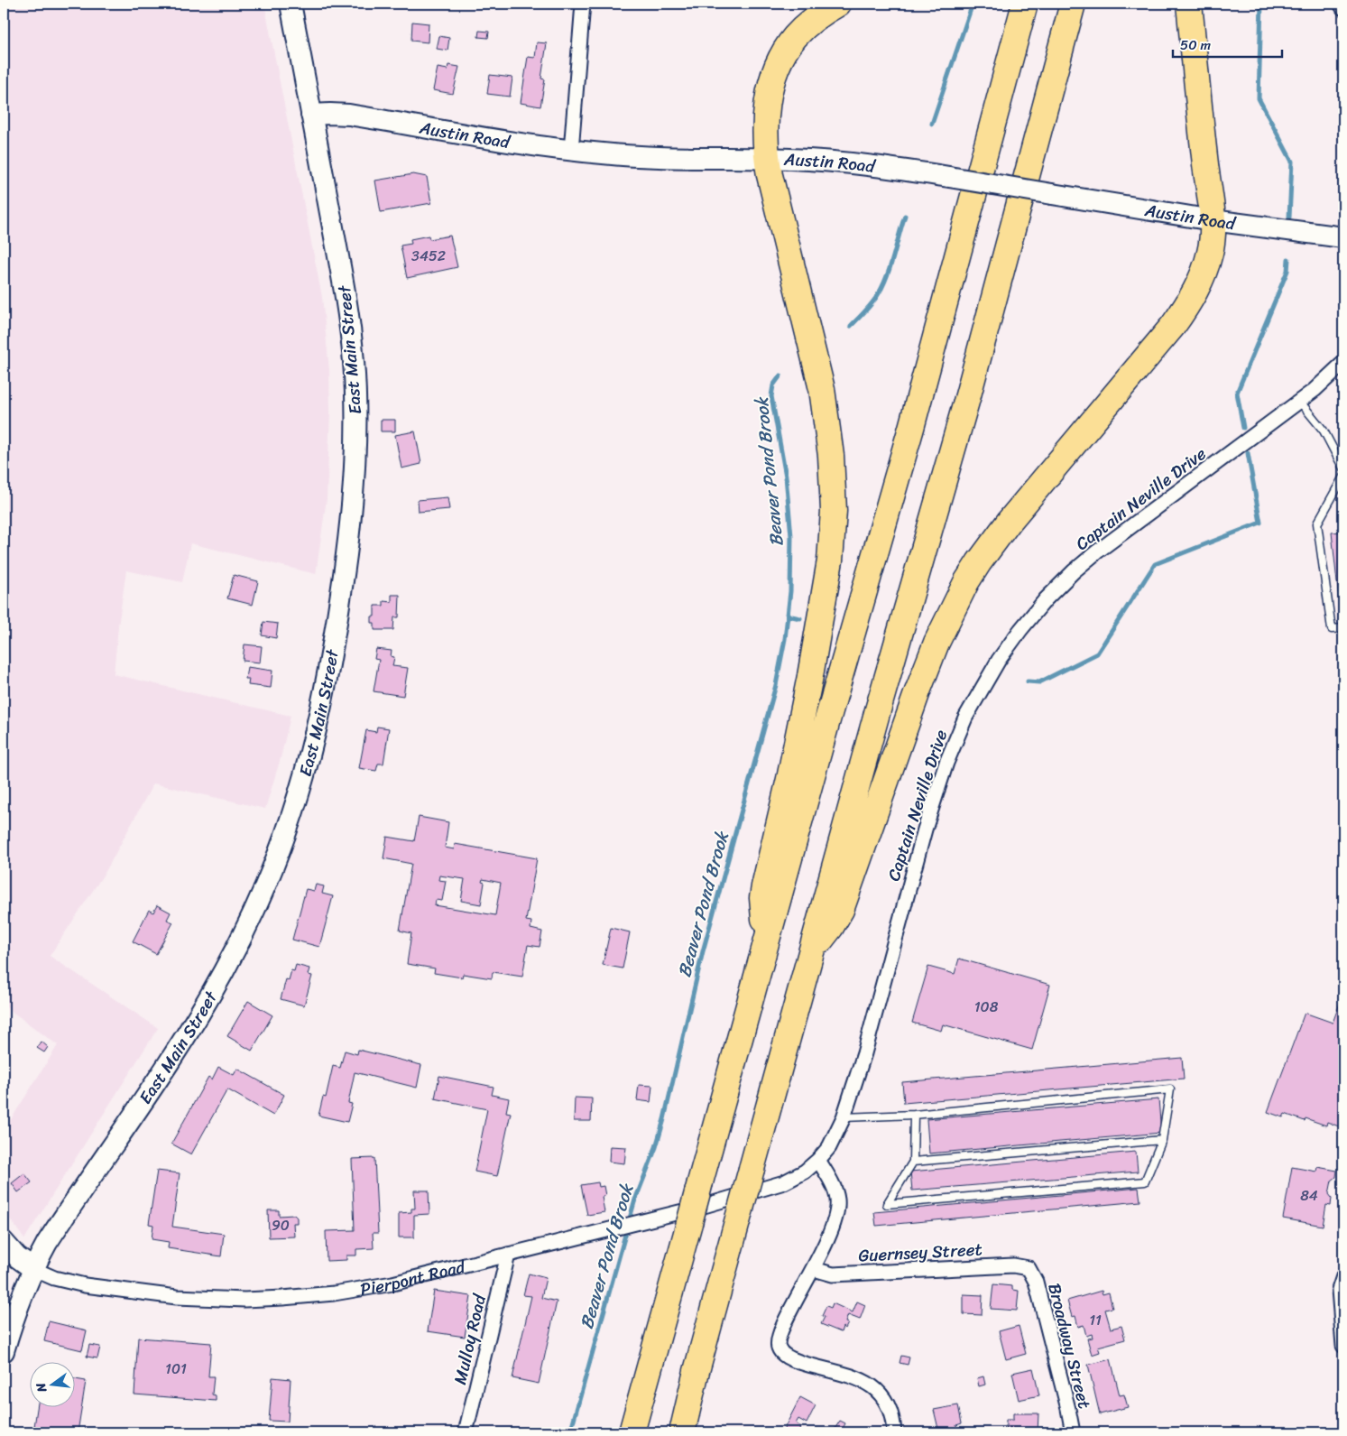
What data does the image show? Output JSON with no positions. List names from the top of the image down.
{
  "streets": {
    "main road": ["Austin Road", "East Main Street", "Pierpont Road"],
    "street": [
      "Captain Neville Drive",
      "Guernsey Street",
      "Mulloy Road",
      "Broadway Street"
    ]
  },
  "crossings": [
    ["Austin Road", "East Main Street"],
    ["East Main Street", "Pierpont Road"],
    ["Captain Neville Drive", "Pierpont Road"],
    ["Guernsey Street", "Broadway Street"],
    ["Pierpont Road", "Mulloy Road"]
  ],
  "water": ["Beaver Pond Brook"],
  "house_numbers": [
    "3452",
    "108",
    "84",
    "90",
    "11",
    "101"
  ],
  "scale_bar": "50 m",
  "north": "left"
}
